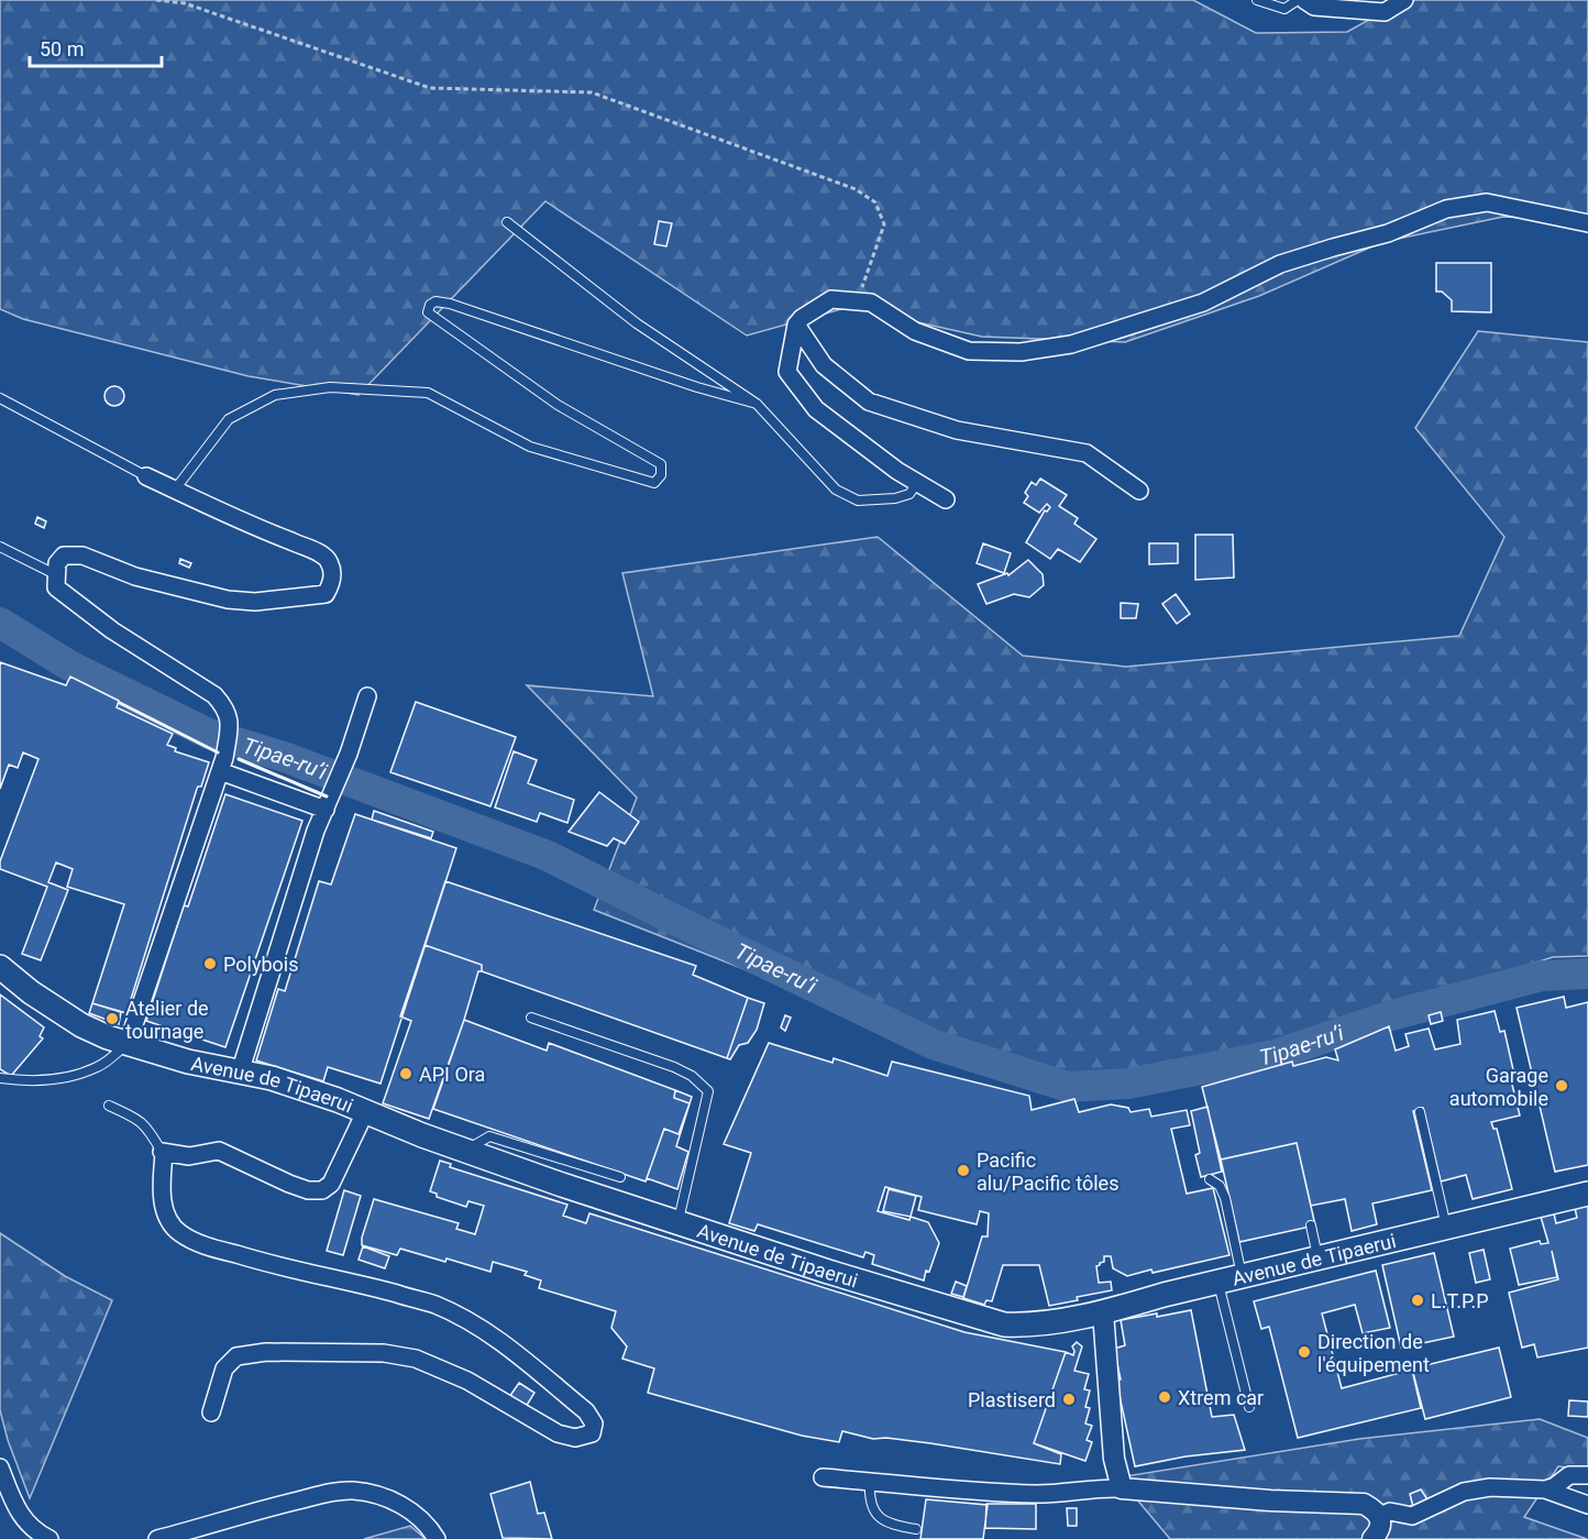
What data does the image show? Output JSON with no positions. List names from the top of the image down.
{
  "streets": {
    "main road": ["Avenue de Tipaerui"]
  },
  "water": ["Tipae-ru’i"],
  "places": [
    "Polybois",
    "Atelier de tournage",
    "API Ora",
    "Garage automobile",
    "Pacific alu/Pacific tôles",
    "L.T.P.P",
    "Direction de l'équipement",
    "Xtrem car",
    "Plastiserd"
  ],
  "scale_bar": "50 m"
}
